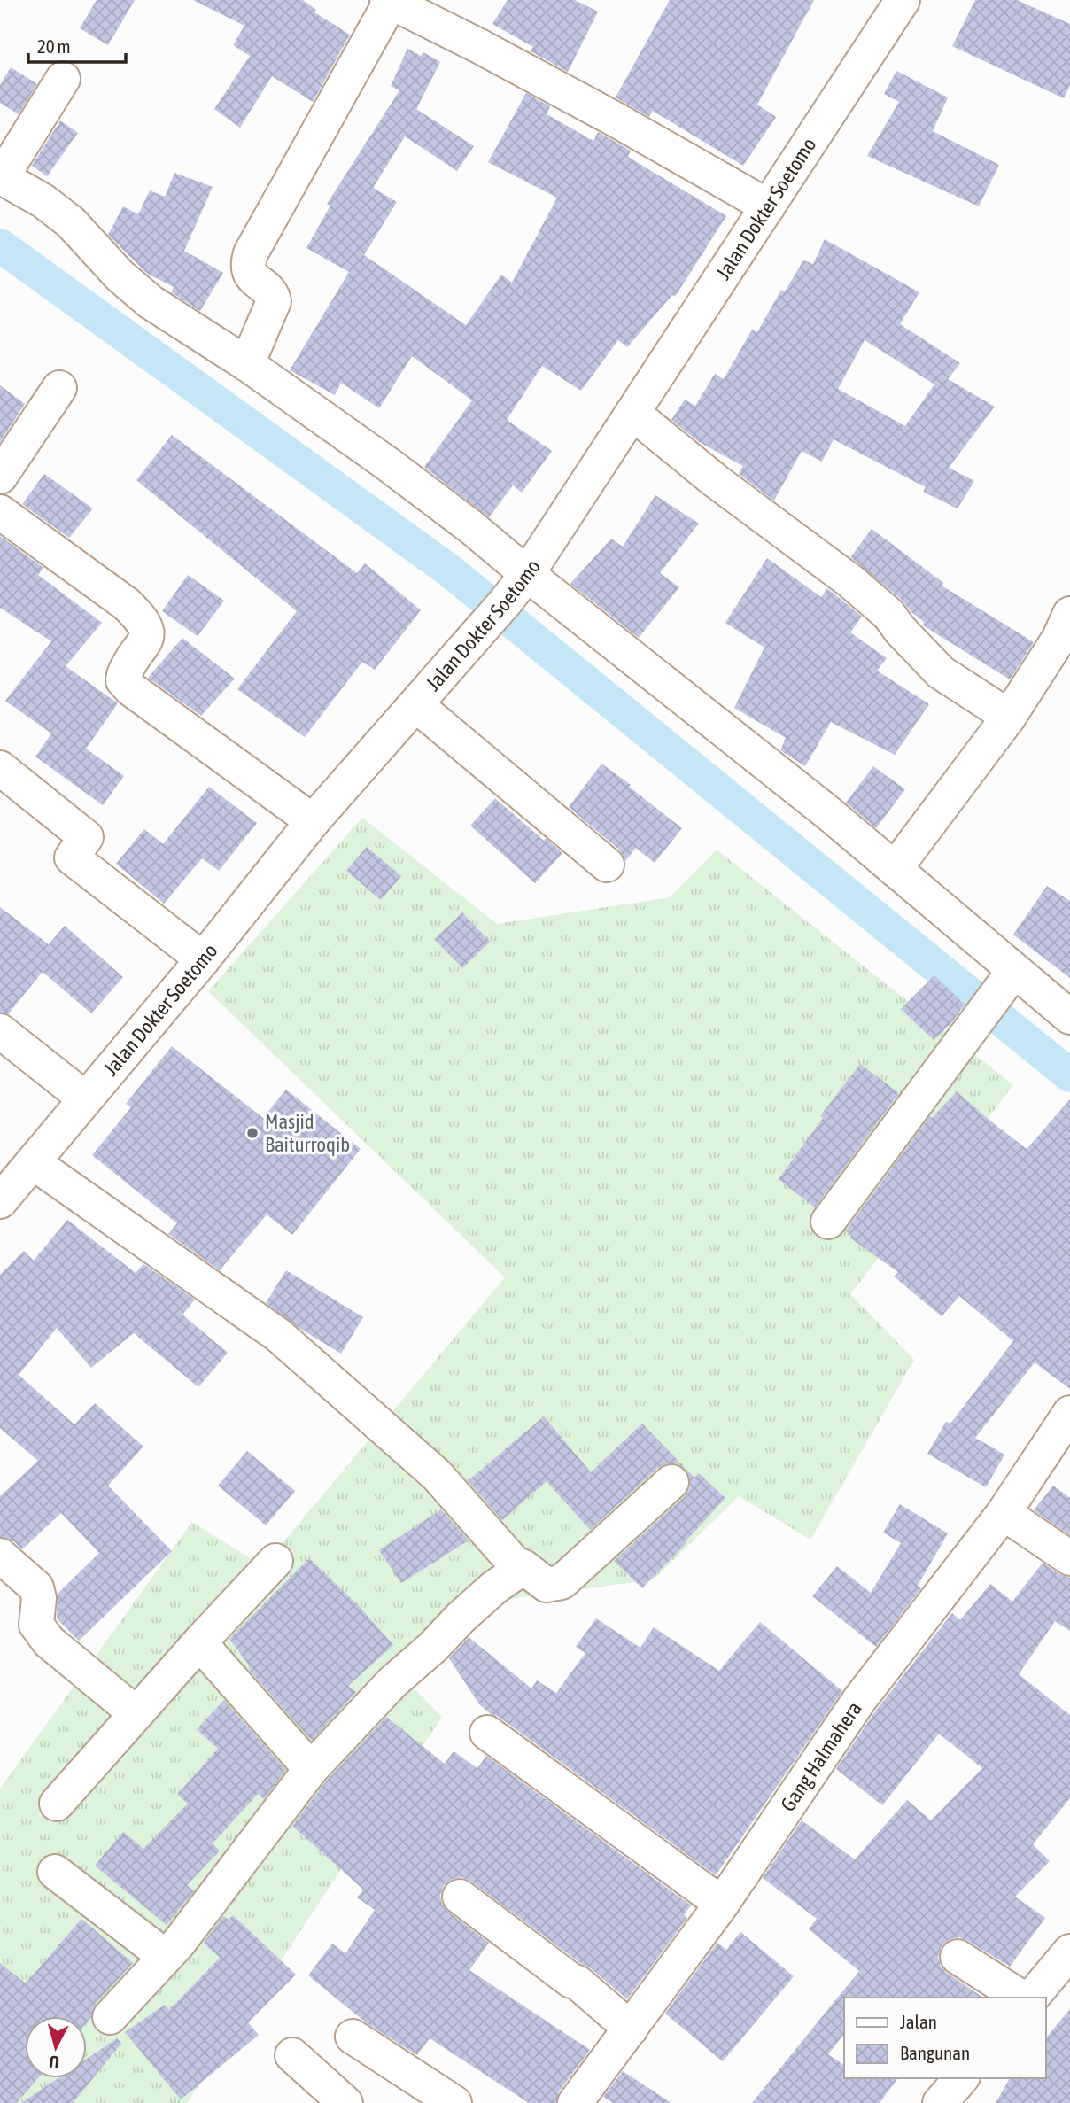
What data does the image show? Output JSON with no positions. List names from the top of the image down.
{
  "streets": {
    "street": ["Jalan Dokter Soetomo", "Gang Halmahera"]
  },
  "places": ["Masjid Baiturroqib"],
  "legend": ["Jalan", "Bangunan"],
  "scale_bar": "20 m",
  "north": "bottom"
}
